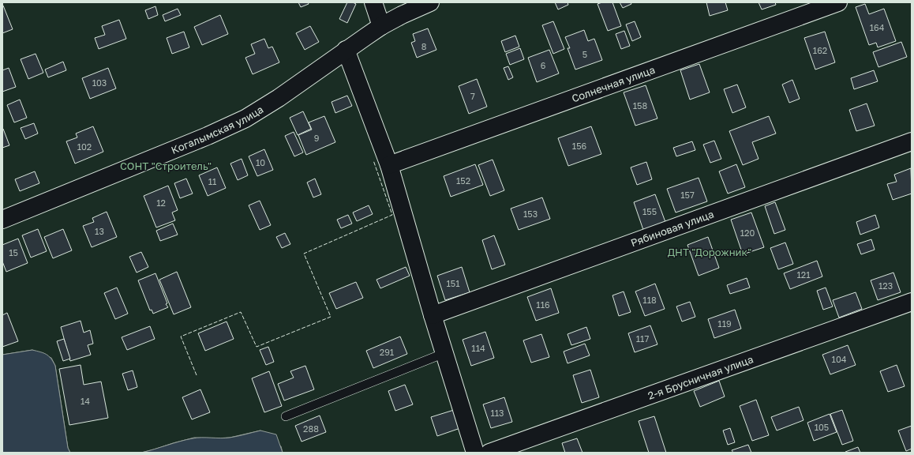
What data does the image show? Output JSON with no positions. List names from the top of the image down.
{
  "streets": {
    "street": [
      "Солнечная улица",
      "Когалымская улица",
      "Рябиновая улица",
      "2-я Брусничная улица"
    ]
  },
  "parks": ["СОНТ \"Строитель\"", "ДНТ \"Дорожник\""],
  "house_numbers": [
    "164",
    "8",
    "162",
    "5",
    "6",
    "103",
    "7",
    "158",
    "9",
    "156",
    "102",
    "10",
    "152",
    "11",
    "157",
    "12",
    "155",
    "153",
    "13",
    "120",
    "15",
    "121",
    "151",
    "123",
    "118",
    "116",
    "119",
    "117",
    "114",
    "291",
    "104",
    "14",
    "113",
    "105",
    "288"
  ]
}
